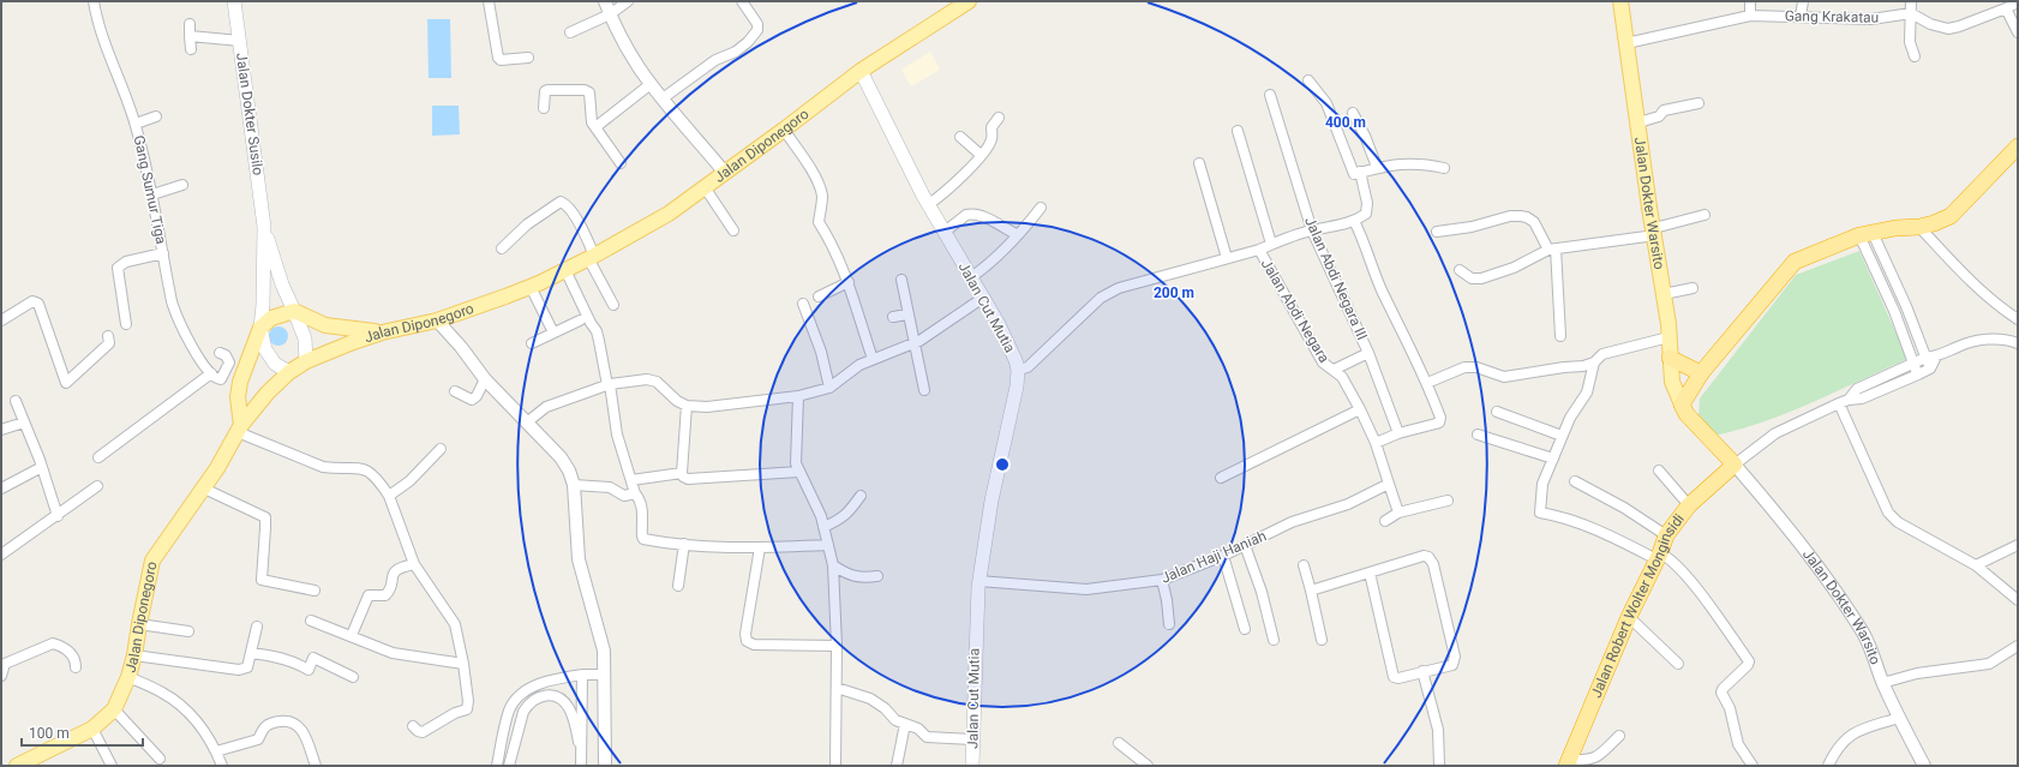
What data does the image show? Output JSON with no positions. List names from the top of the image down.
{
  "streets": {
    "highway": ["Jalan Robert Wolter Monginsidi"],
    "main road": [
      "Jalan Dokter Susilo",
      "Jalan Diponegoro",
      "Jalan Dokter Warsito",
      "Jalan Cut Mutia"
    ],
    "street": [
      "Gang Krakatau",
      "Gang Sumur Tiga",
      "Jalan Abdi Negara III",
      "Jalan Abdi Negara",
      "Jalan Haji Haniah"
    ]
  },
  "crossings": [
    ["Gang Krakatau", "Jalan Dokter Warsito"],
    ["Jalan Dokter Susilo", "Jalan Diponegoro"],
    ["Jalan Diponegoro", "Jalan Cut Mutia"],
    ["Jalan Dokter Warsito", "Jalan Robert Wolter Monginsidi"],
    ["Jalan Cut Mutia", "Jalan Abdi Negara"],
    ["Jalan Cut Mutia", "Jalan Haji Haniah"],
    ["Jalan Abdi Negara", "Jalan Haji Haniah"]
  ],
  "scale_bar": "100 m",
  "rings": ["400 m", "200 m"]
}
